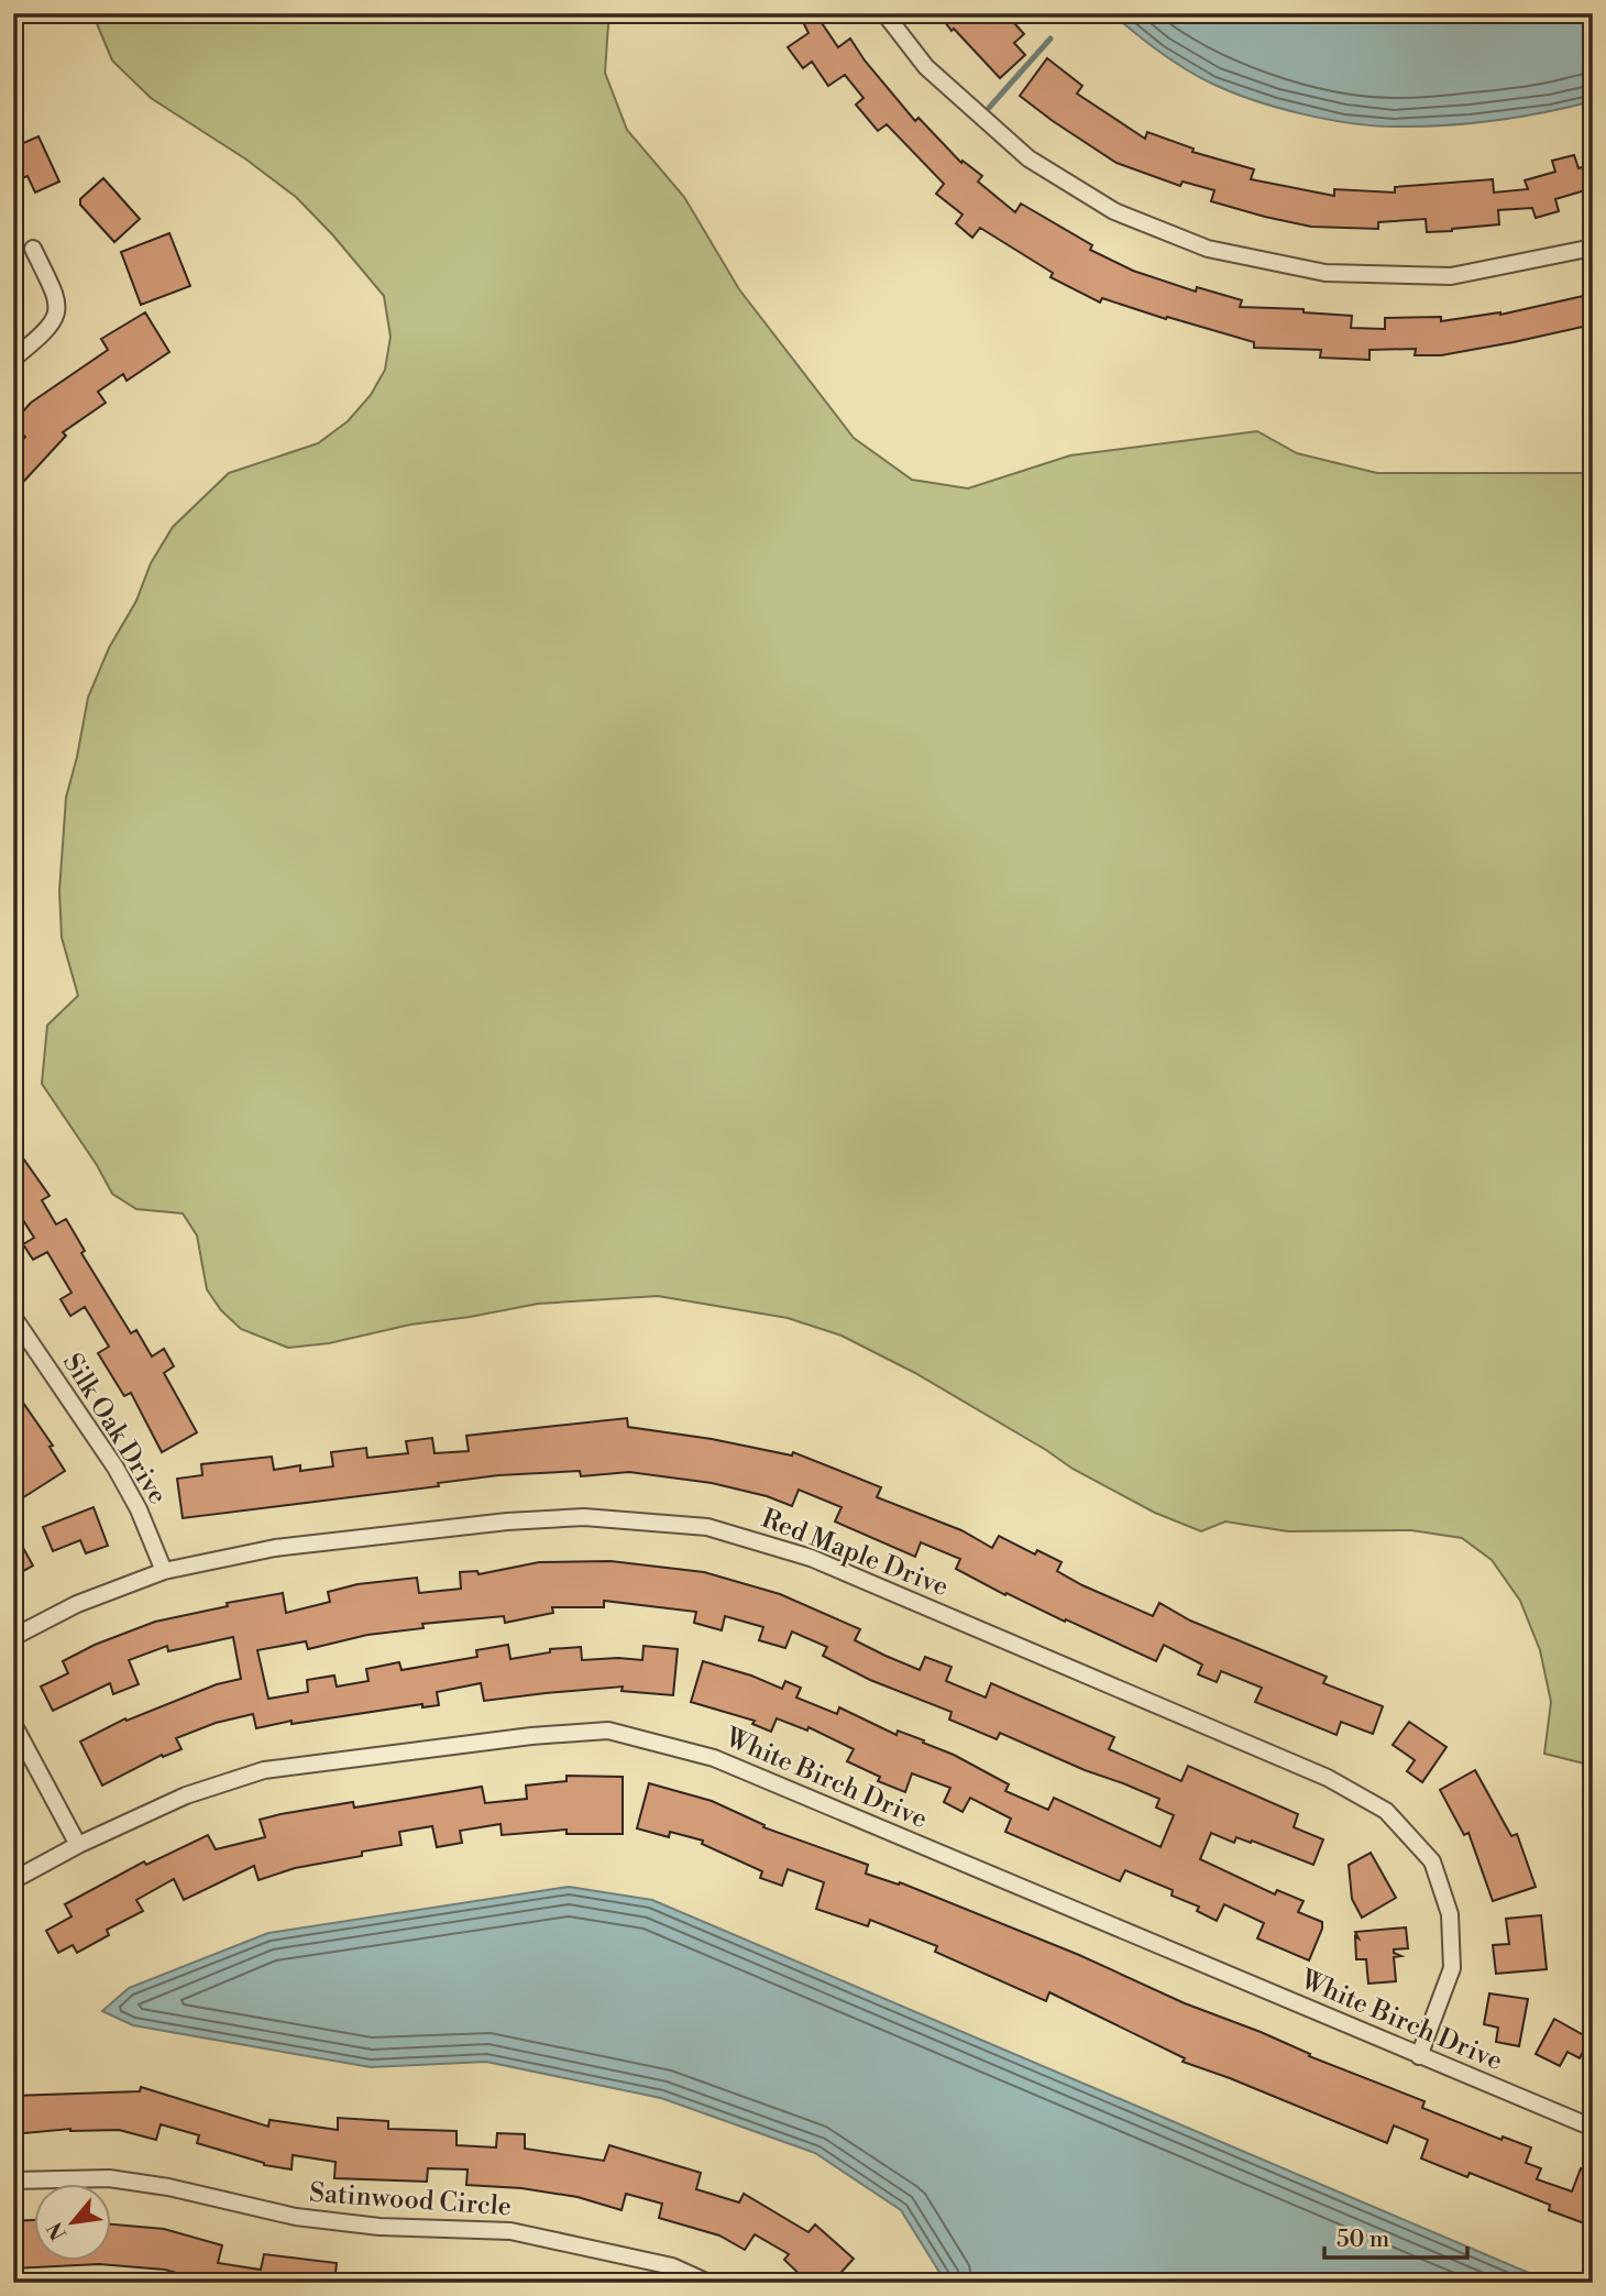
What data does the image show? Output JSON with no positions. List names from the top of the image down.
{
  "streets": {
    "street": [
      "Silk Oak Drive",
      "Red Maple Drive",
      "White Birch Drive",
      "Satinwood Circle"
    ]
  },
  "crossings": [
    ["Silk Oak Drive", "Red Maple Drive"],
    ["Red Maple Drive", "White Birch Drive"]
  ],
  "scale_bar": "50 m",
  "north": "bottom left"
}
